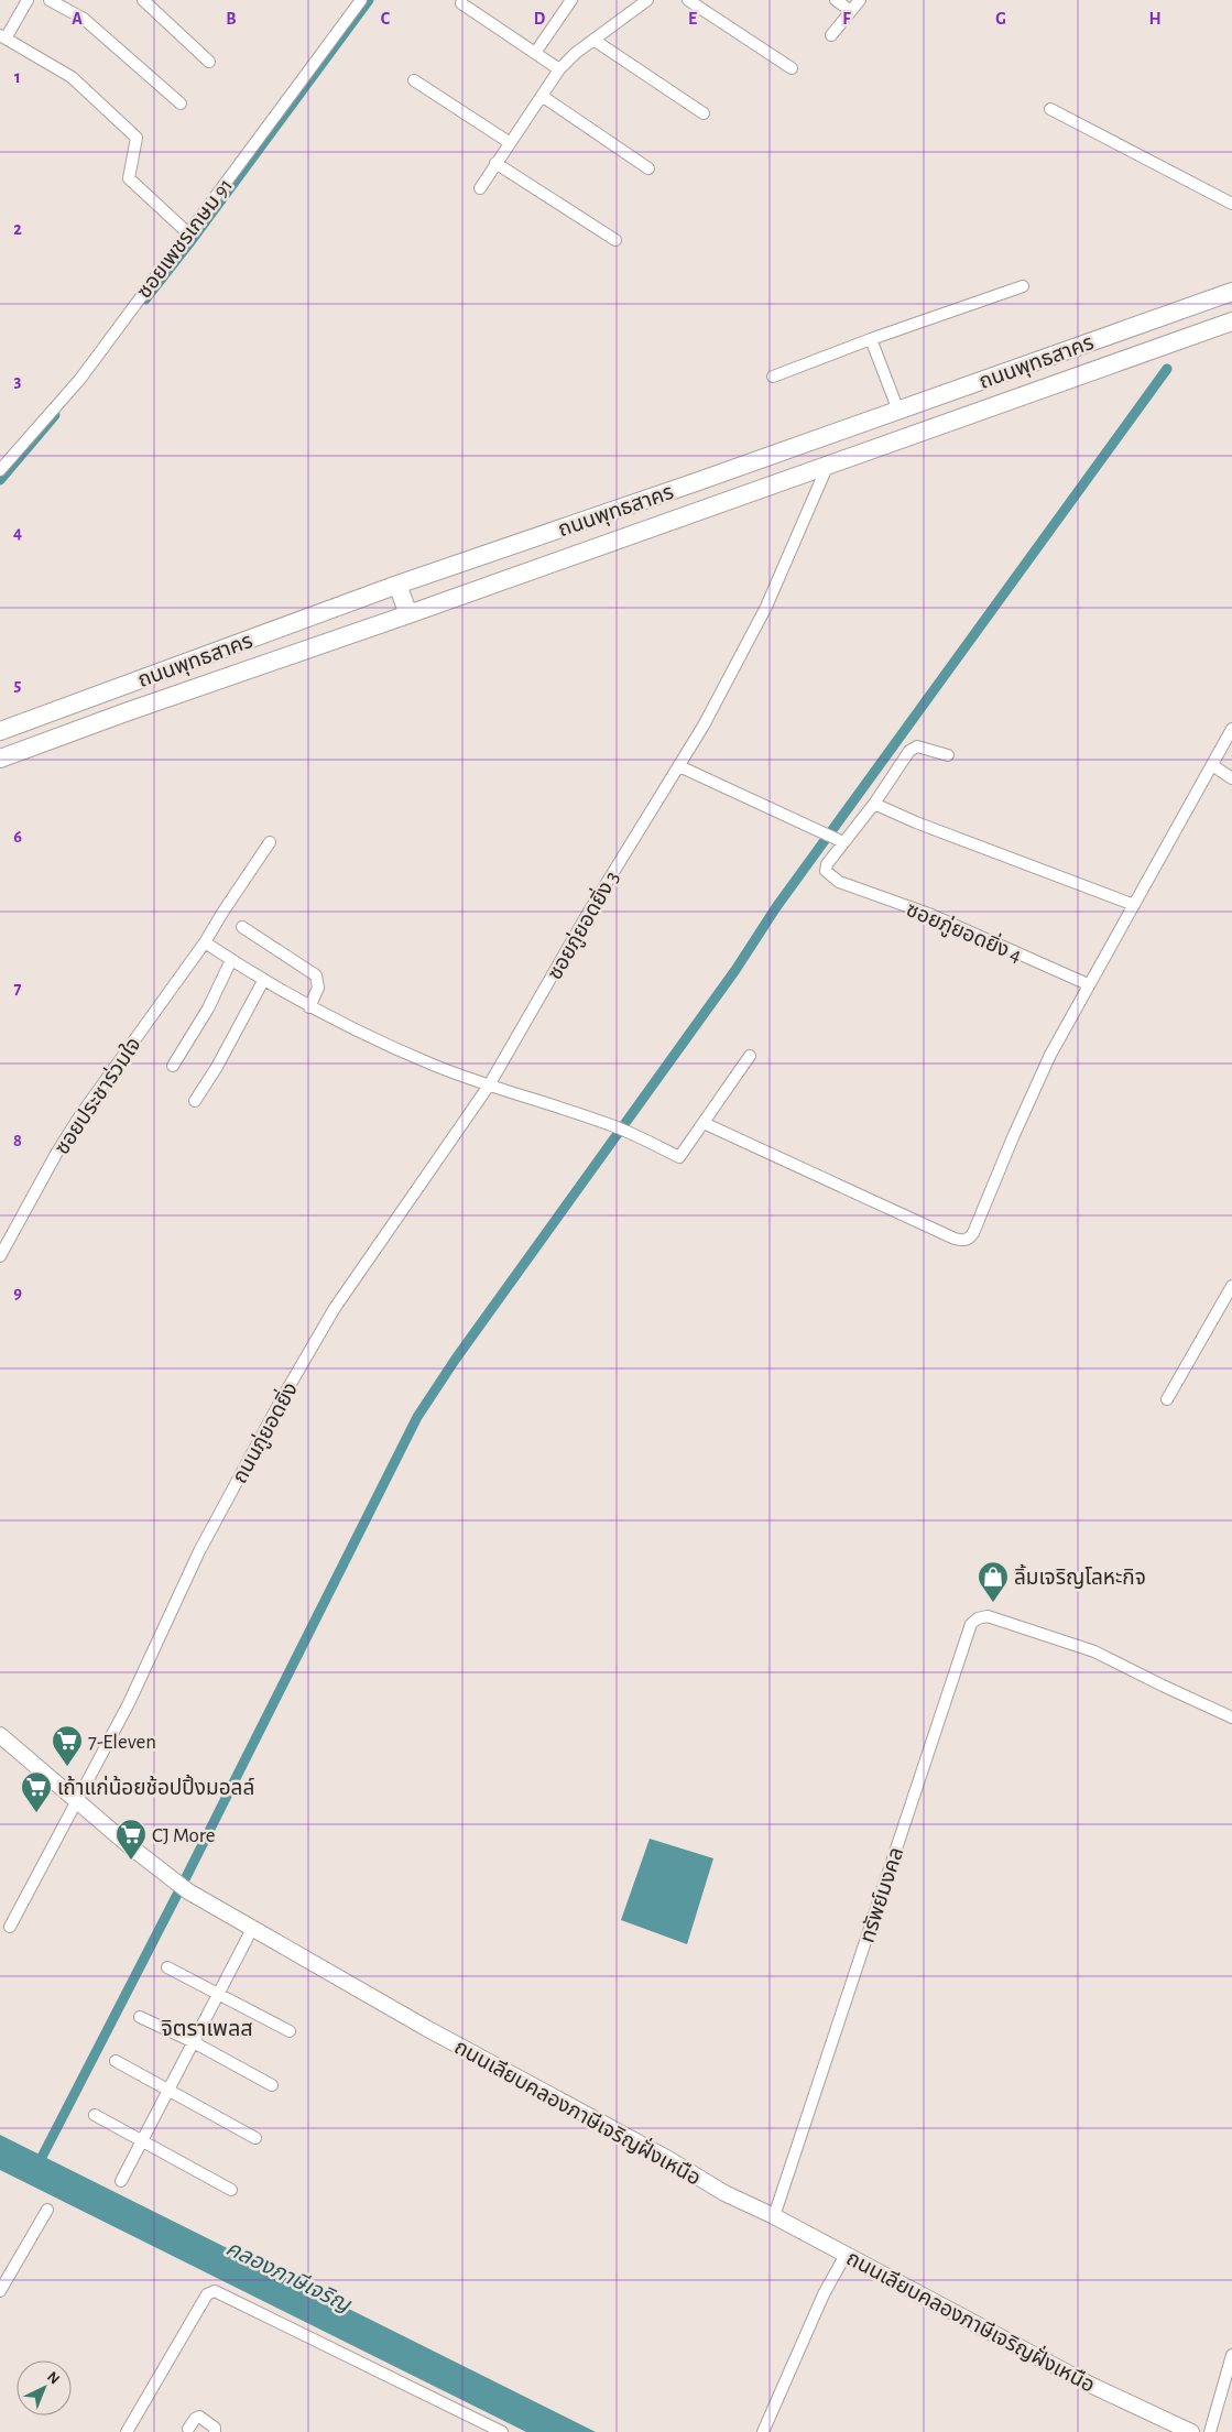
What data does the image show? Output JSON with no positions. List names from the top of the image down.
{
  "streets": {
    "main road": ["ถนนพุทธสาคร", "ถนนเลียบคลองภาษีเจริญฝั่งเหนือ"],
    "street": [
      "ซอยเพชรเกษม 91",
      "ซอยภู่ยอดยิ่ง 3",
      "ซอยภู่ยอดยิ่ง 4",
      "ซอยประชาร่วมใจ",
      "ถนนภู่ยอดยิ่ง",
      "ทรัพย์มงคล"
    ]
  },
  "crossings": [
    ["ถนนพุทธสาคร", "ซอยภู่ยอดยิ่ง 3"],
    ["ซอยภู่ยอดยิ่ง 3", "ถนนภู่ยอดยิ่ง"],
    ["ถนนภู่ยอดยิ่ง", "ถนนเลียบคลองภาษีเจริญฝั่งเหนือ"],
    ["ทรัพย์มงคล", "ถนนเลียบคลองภาษีเจริญฝั่งเหนือ"]
  ],
  "districts": ["จิตราเพลส"],
  "water": ["คลองภาษีเจริญ"],
  "places": {
    "shop": ["ลิ้มเจริญโลหะกิจ"],
    "supermarket": ["7-Eleven", "เถ้าแก่น้อยช้อปปิ้งมอลล์", "CJ More"]
  },
  "north": "top right",
  "grid": {
    "columns": [
      "A",
      "B",
      "C",
      "D",
      "E",
      "F",
      "G",
      "H"
    ],
    "rows": [
      "1",
      "2",
      "3",
      "4",
      "5",
      "6",
      "7",
      "8",
      "9"
    ]
  }
}
